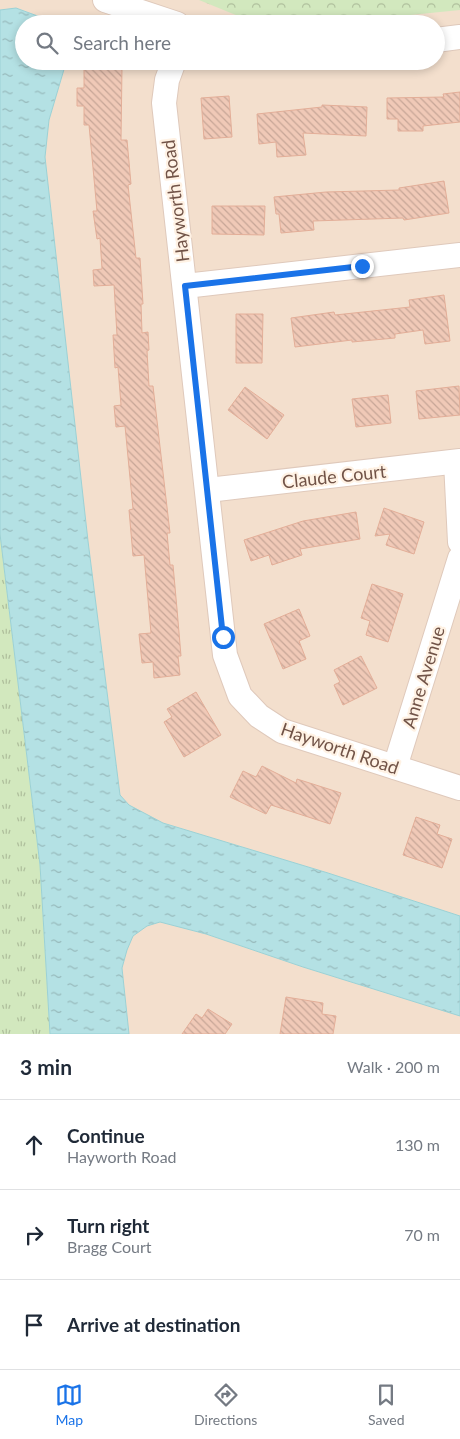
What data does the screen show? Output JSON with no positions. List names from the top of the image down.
{
  "streets": {
    "street": ["Hayworth Road", "Claude Court", "Anne Avenue"]
  },
  "crossings": [
    ["Hayworth Road", "Claude Court"],
    ["Hayworth Road", "Anne Avenue"]
  ],
  "page": {
    "search": "Search here",
    "heading": ["3 min", "Walk · 200 m"],
    "list": [
      ["Continue", "Hayworth Road", "130 m"],
      ["Turn right", "Bragg Court", "70 m"],
      "Arrive at destination"
    ],
    "nav": ["Map", "Directions", "Saved"]
  }
}
